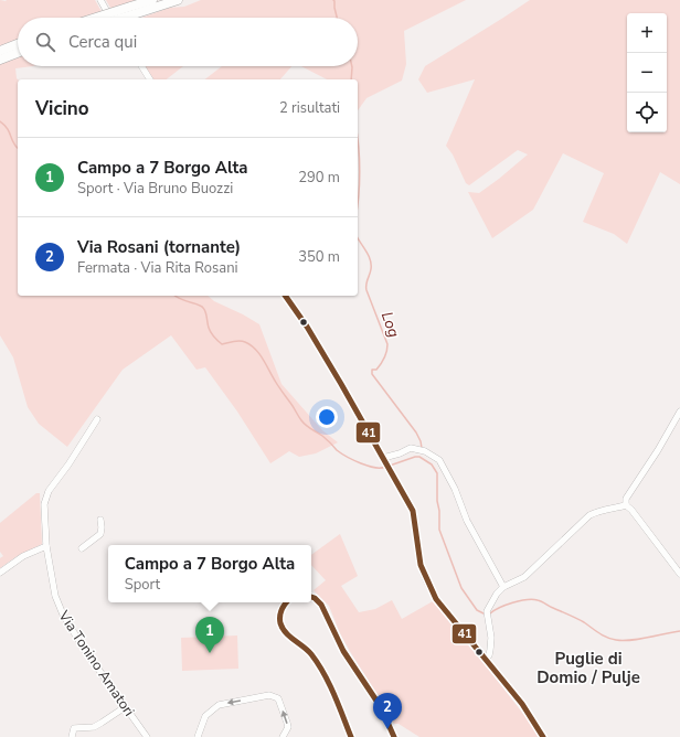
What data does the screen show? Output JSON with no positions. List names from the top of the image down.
{
  "streets": {
    "street": ["Via Tonino Amatori"]
  },
  "districts": ["Puglie di Domio / Pulje"],
  "water": ["Log"],
  "lines": ["transit line 41"],
  "page": {
    "map_buttons": ["+", "−"],
    "search": "Cerca qui",
    "heading": ["Vicino", "2 risultati"],
    "list": [
      {
        "mark": "1",
        "name": "Campo a 7 Borgo Alta",
        "note": "Sport · Via Bruno Buozzi",
        "value": "290 m"
      },
      {
        "mark": "2",
        "name": "Via Rosani (tornante)",
        "note": "Fermata · Via Rita Rosani",
        "value": "350 m"
      }
    ],
    "popup": ["Campo a 7 Borgo Alta", "Sport"],
    "pins": ["1", "2"]
  }
}
